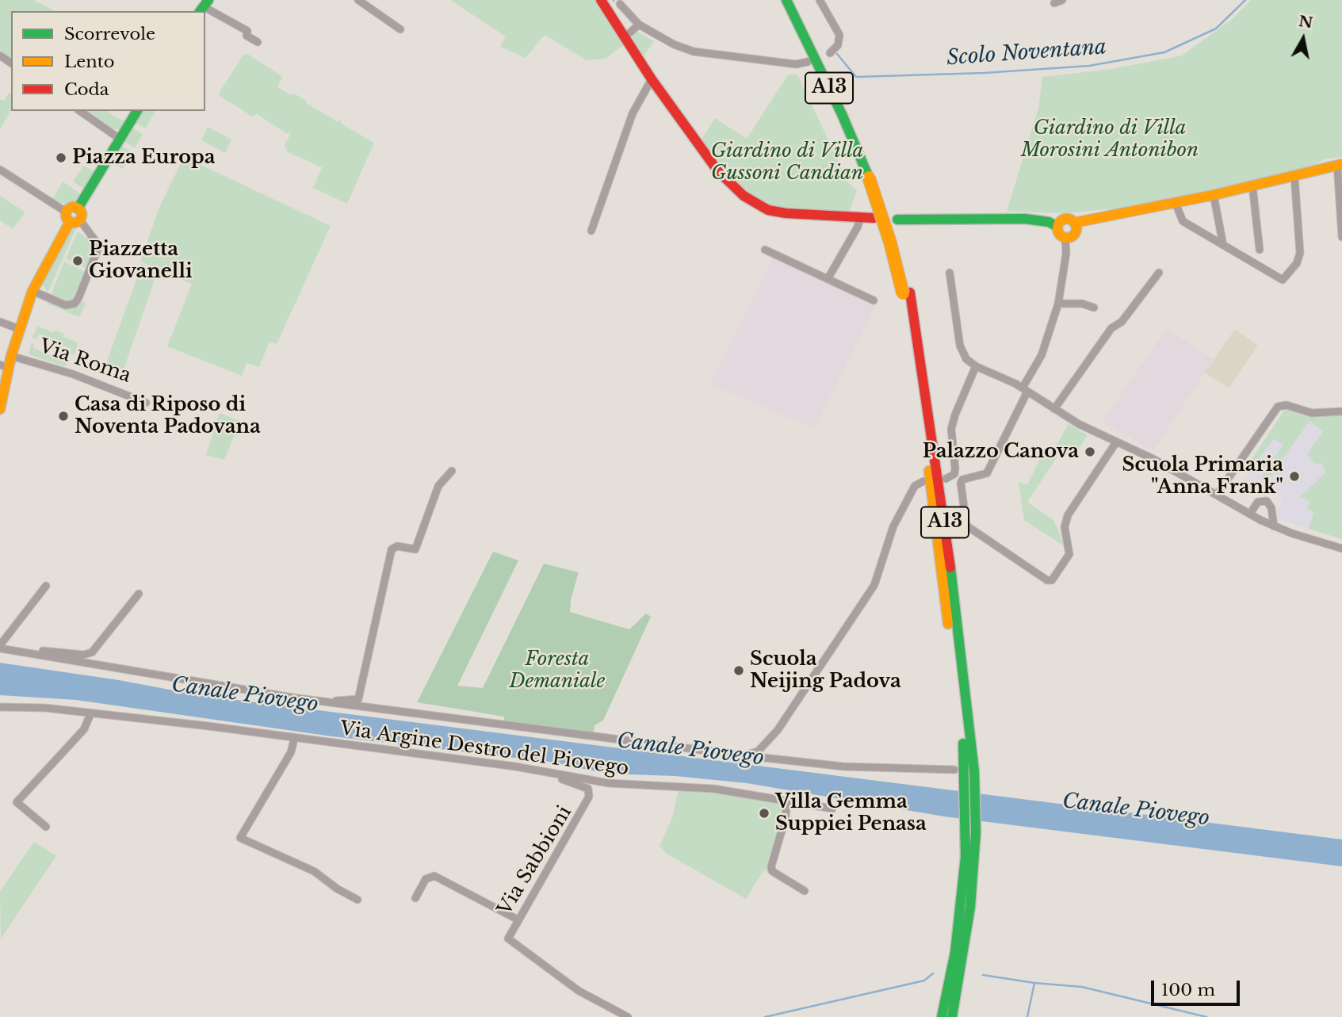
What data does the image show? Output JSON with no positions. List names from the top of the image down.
{
  "streets": {
    "main road": ["A13", "Via Roma"],
    "street": ["Via Argine Destro del Piovego", "Via Sabbioni"]
  },
  "crossings": [
    ["Via Argine Destro del Piovego", "Via Sabbioni"]
  ],
  "water": ["Scolo Noventana", "Canale Piovego"],
  "parks": ["Giardino di Villa Morosini Antonibon", "Giardino di Villa Gussoni Candian", "Foresta Demaniale"],
  "places": [
    "Piazza Europa",
    "Piazzetta Giovanelli",
    "Casa di Riposo di Noventa Padovana",
    "Palazzo Canova",
    "Scuola Primaria \"Anna Frank\"",
    "Scuola Neijing Padova",
    "Villa Gemma Suppiei Penasa"
  ],
  "legend": ["Scorrevole", "Lento", "Coda"],
  "scale_bar": "100 m",
  "north": "top"
}
